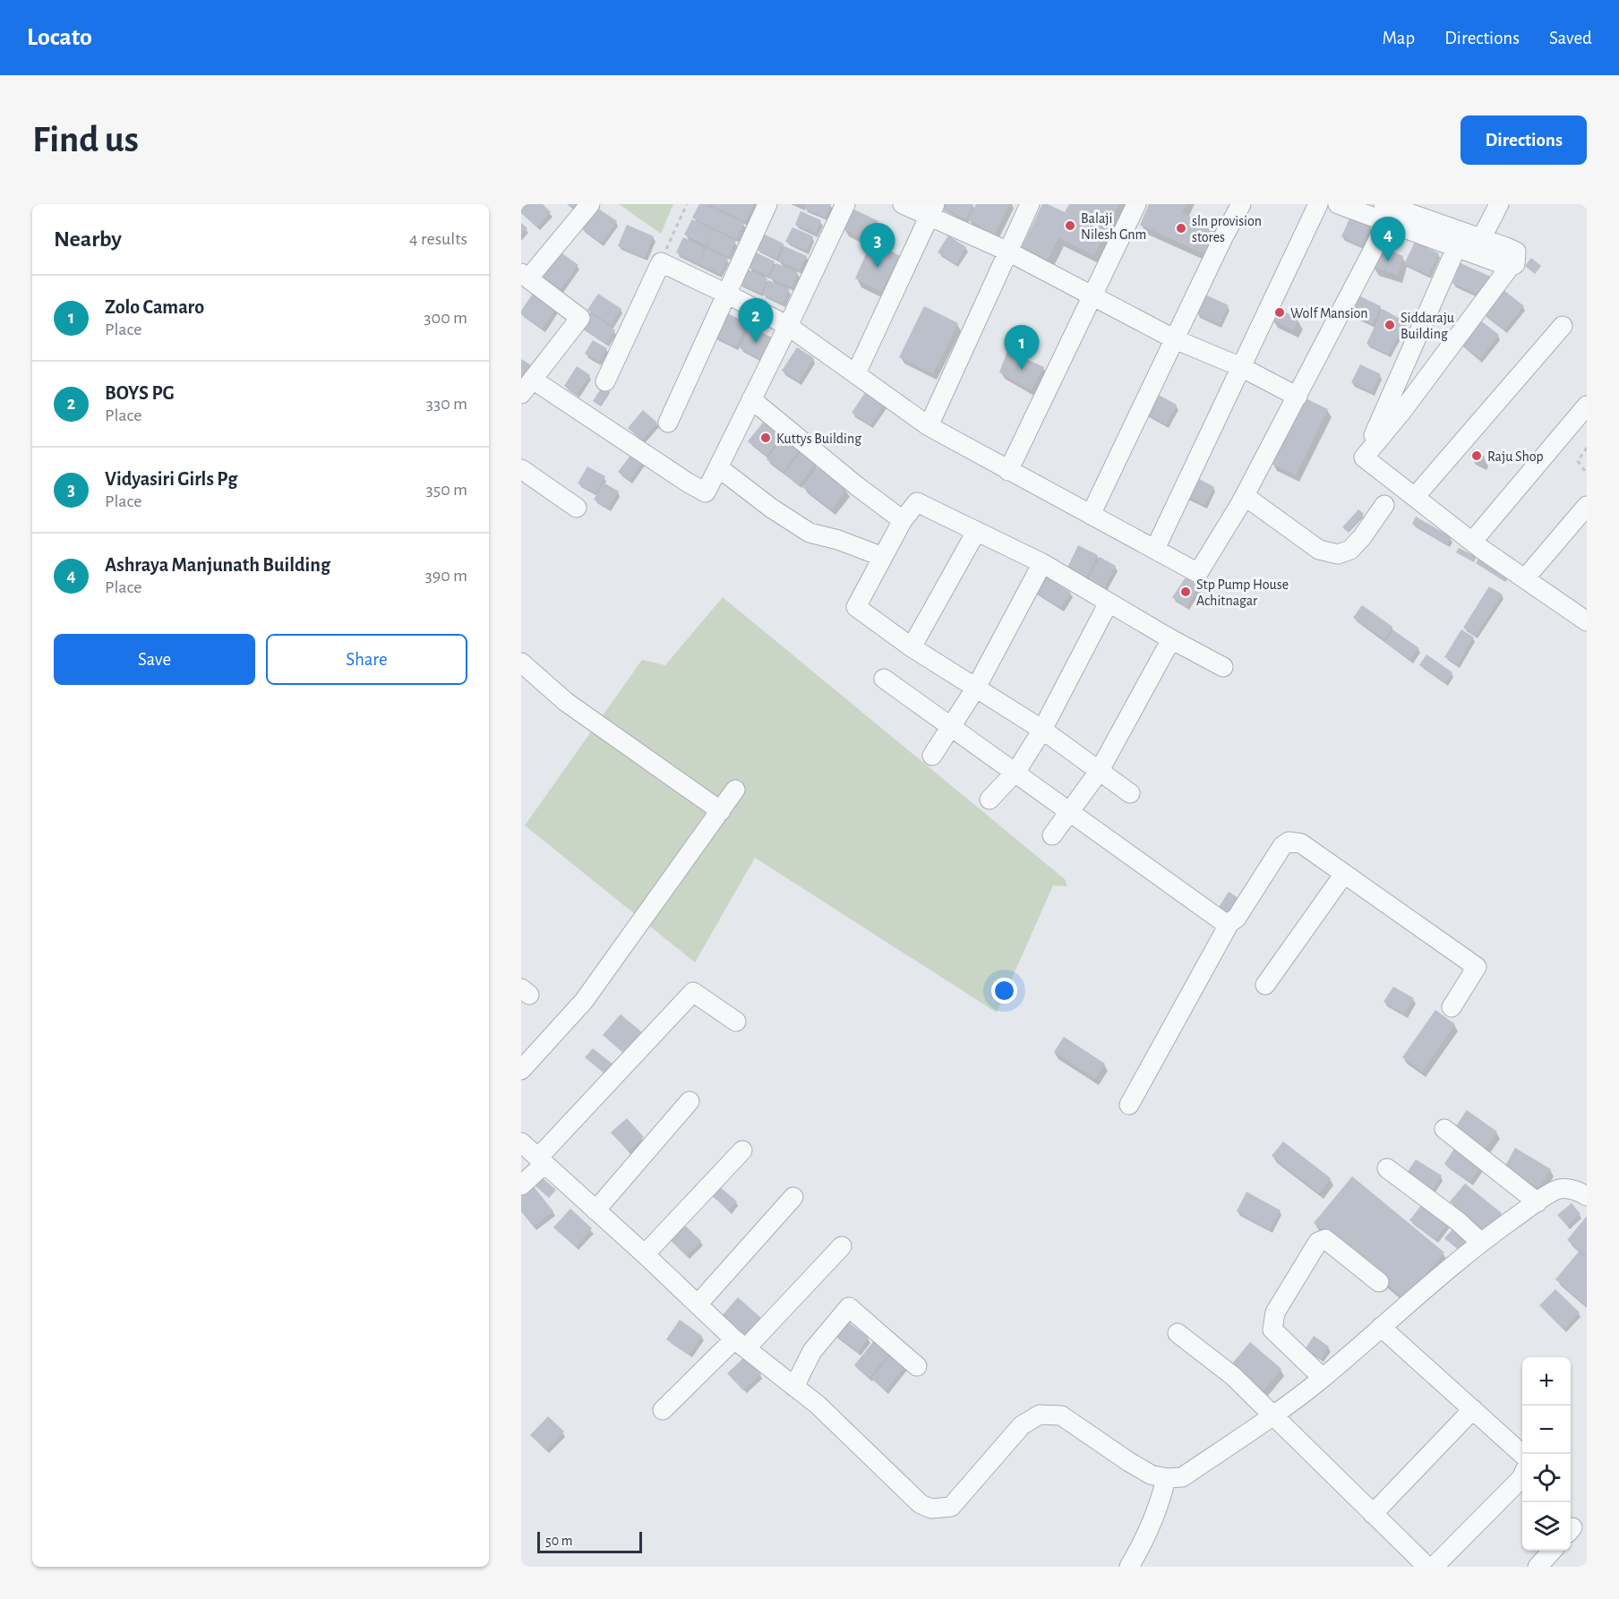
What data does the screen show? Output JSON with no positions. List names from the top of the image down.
{
  "places": [
    "Balaji Nilesh Gnm",
    "sln provision stores",
    "Wolf Mansion",
    "Siddaraju Building",
    "Kuttys Building",
    "Raju Shop",
    "Stp Pump House Achitnagar"
  ],
  "scale_bar": "50 m",
  "page": {
    "header": "Locato",
    "nav": ["Map", "Directions", "Saved"],
    "buttons": [
      "Directions",
      ["Save", "Share"]
    ],
    "title": "Find us",
    "heading": ["Nearby", "4 results"],
    "pins": [
      "4",
      "3",
      "2",
      "1"
    ],
    "list": [
      {
        "mark": "1",
        "name": "Zolo Camaro",
        "note": "Place",
        "value": "300 m"
      },
      {
        "mark": "2",
        "name": "BOYS PG",
        "note": "Place",
        "value": "330 m"
      },
      {
        "mark": "3",
        "name": "Vidyasiri Girls Pg",
        "note": "Place",
        "value": "350 m"
      },
      {
        "mark": "4",
        "name": "Ashraya Manjunath Building",
        "note": "Place",
        "value": "390 m"
      }
    ],
    "map_buttons": ["+", "−"],
    "scale": "50 m"
  }
}
